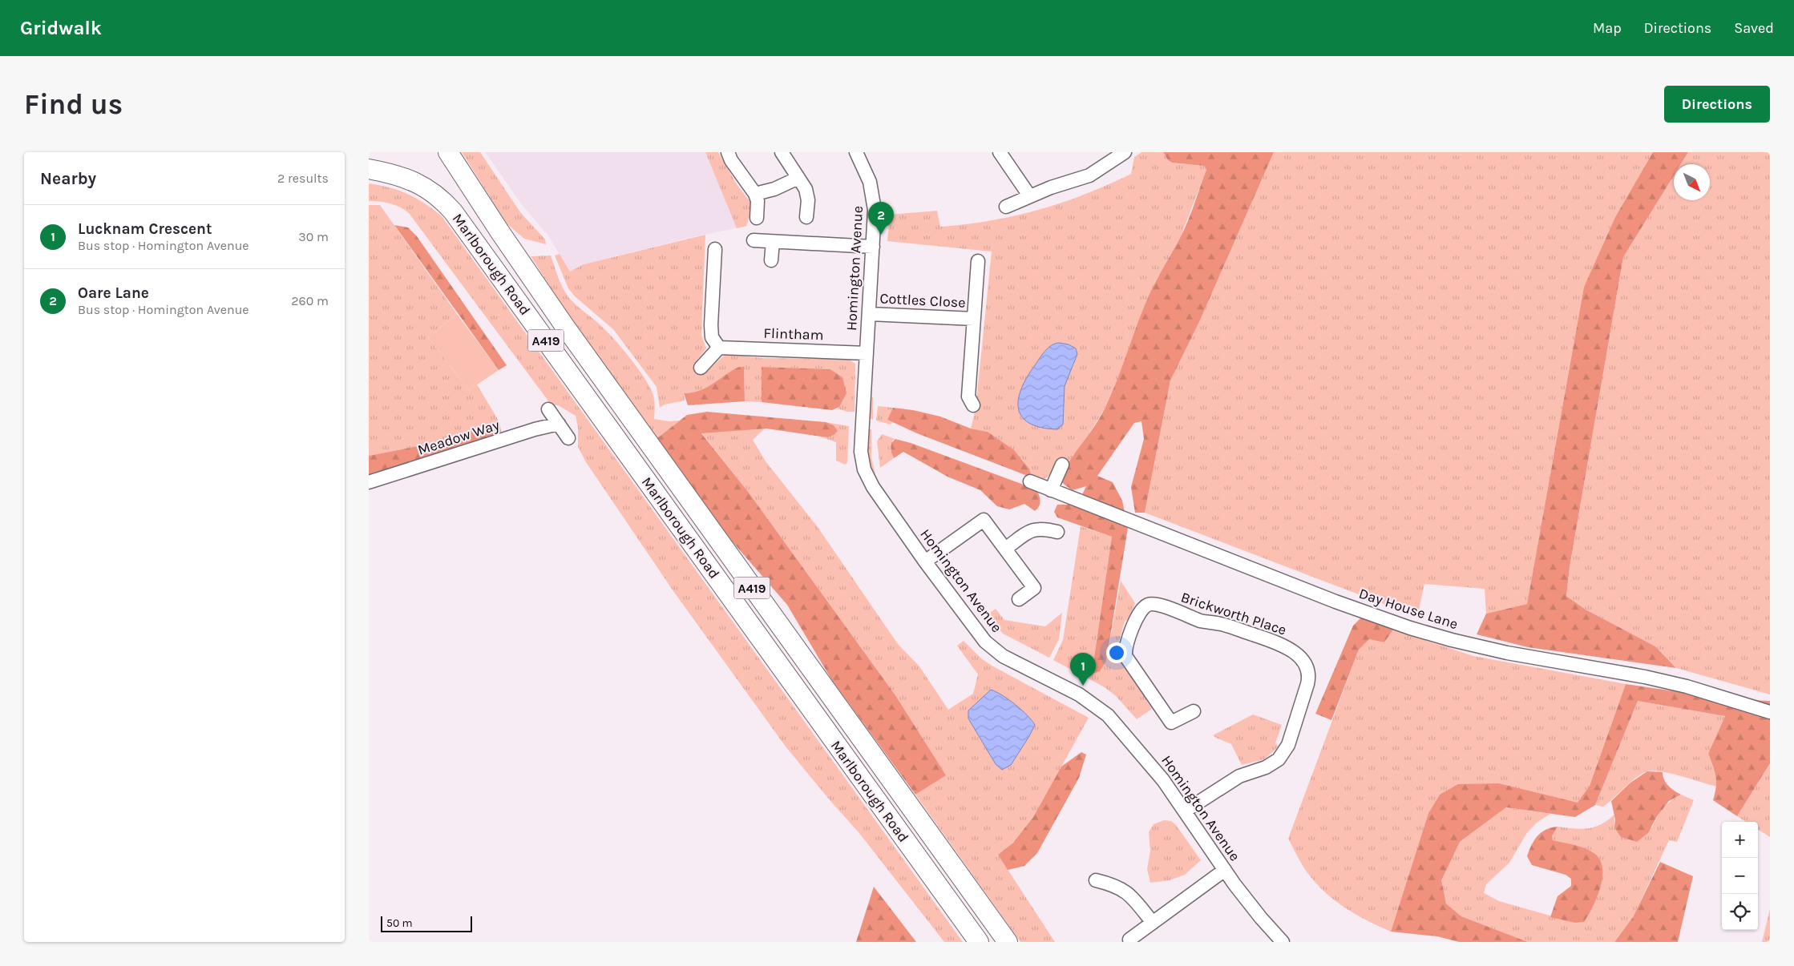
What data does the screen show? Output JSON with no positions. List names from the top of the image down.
{
  "streets": {
    "highway": ["Marlborough Road", "A419"],
    "street": [
      "Homington Avenue",
      "Cottles Close",
      "Flintham",
      "Meadow Way",
      "Day House Lane",
      "Brickworth Place"
    ]
  },
  "crossings": [
    ["Homington Avenue", "Cottles Close"],
    ["Homington Avenue", "Flintham"],
    ["Homington Avenue", "Brickworth Place"]
  ],
  "scale_bar": "50 m",
  "north": "bottom right",
  "page": {
    "header": "Gridwalk",
    "nav": ["Map", "Directions", "Saved"],
    "buttons": "Directions",
    "title": "Find us",
    "heading": ["Nearby", "2 results"],
    "pins": ["2", "1"],
    "list": [
      {
        "mark": "1",
        "name": "Lucknam Crescent",
        "note": "Bus stop · Homington Avenue",
        "value": "30 m"
      },
      {
        "mark": "2",
        "name": "Oare Lane",
        "note": "Bus stop · Homington Avenue",
        "value": "260 m"
      }
    ],
    "map_buttons": ["+", "−"],
    "scale": "50 m"
  }
}
